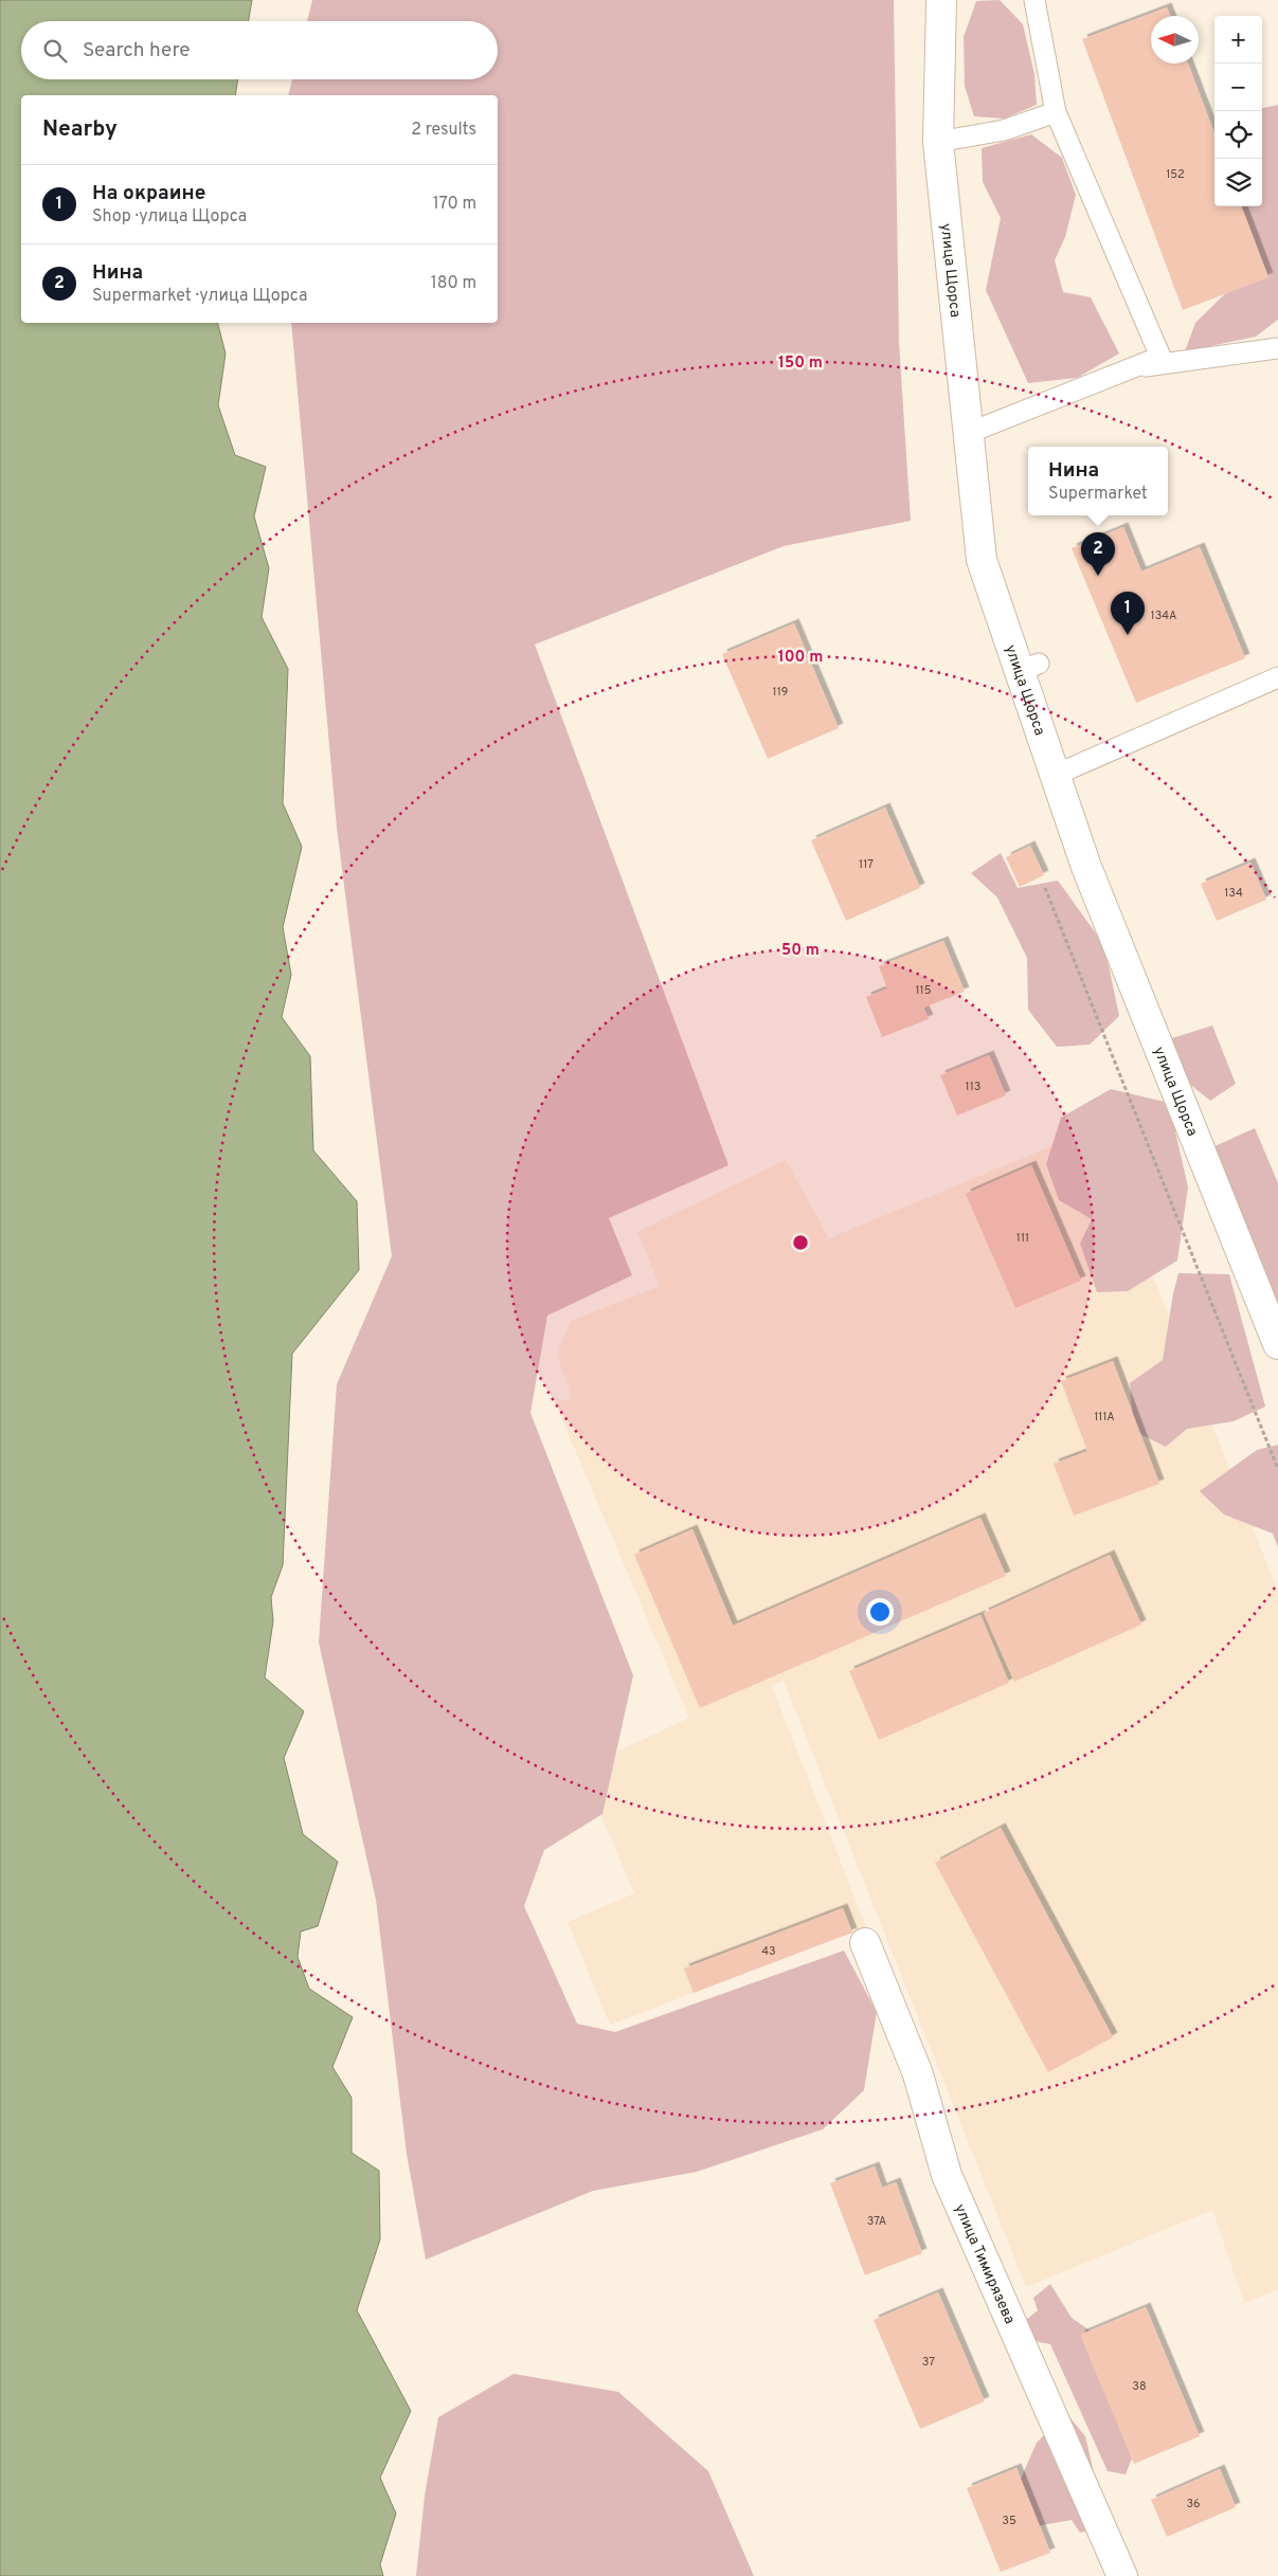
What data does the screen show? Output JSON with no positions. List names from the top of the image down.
{
  "streets": {
    "street": ["улица Щорса", "улица Тимирязева"]
  },
  "house_numbers": [
    "152",
    "134А",
    "119",
    "117",
    "134",
    "115",
    "113",
    "111",
    "111А",
    "43",
    "37А",
    "37",
    "38",
    "36",
    "35"
  ],
  "north": "left",
  "page": {
    "map_buttons": ["+", "−"],
    "search": "Search here",
    "heading": ["Nearby", "2 results"],
    "list": [
      {
        "mark": "1",
        "name": "На окраине",
        "note": "Shop · улица Щорса",
        "value": "170 m"
      },
      {
        "mark": "2",
        "name": "Нина",
        "note": "Supermarket · улица Щорса",
        "value": "180 m"
      }
    ],
    "popup": ["Нина", "Supermarket"],
    "pins": ["2", "1"]
  },
  "rings": ["150 m", "100 m", "50 m"]
}
